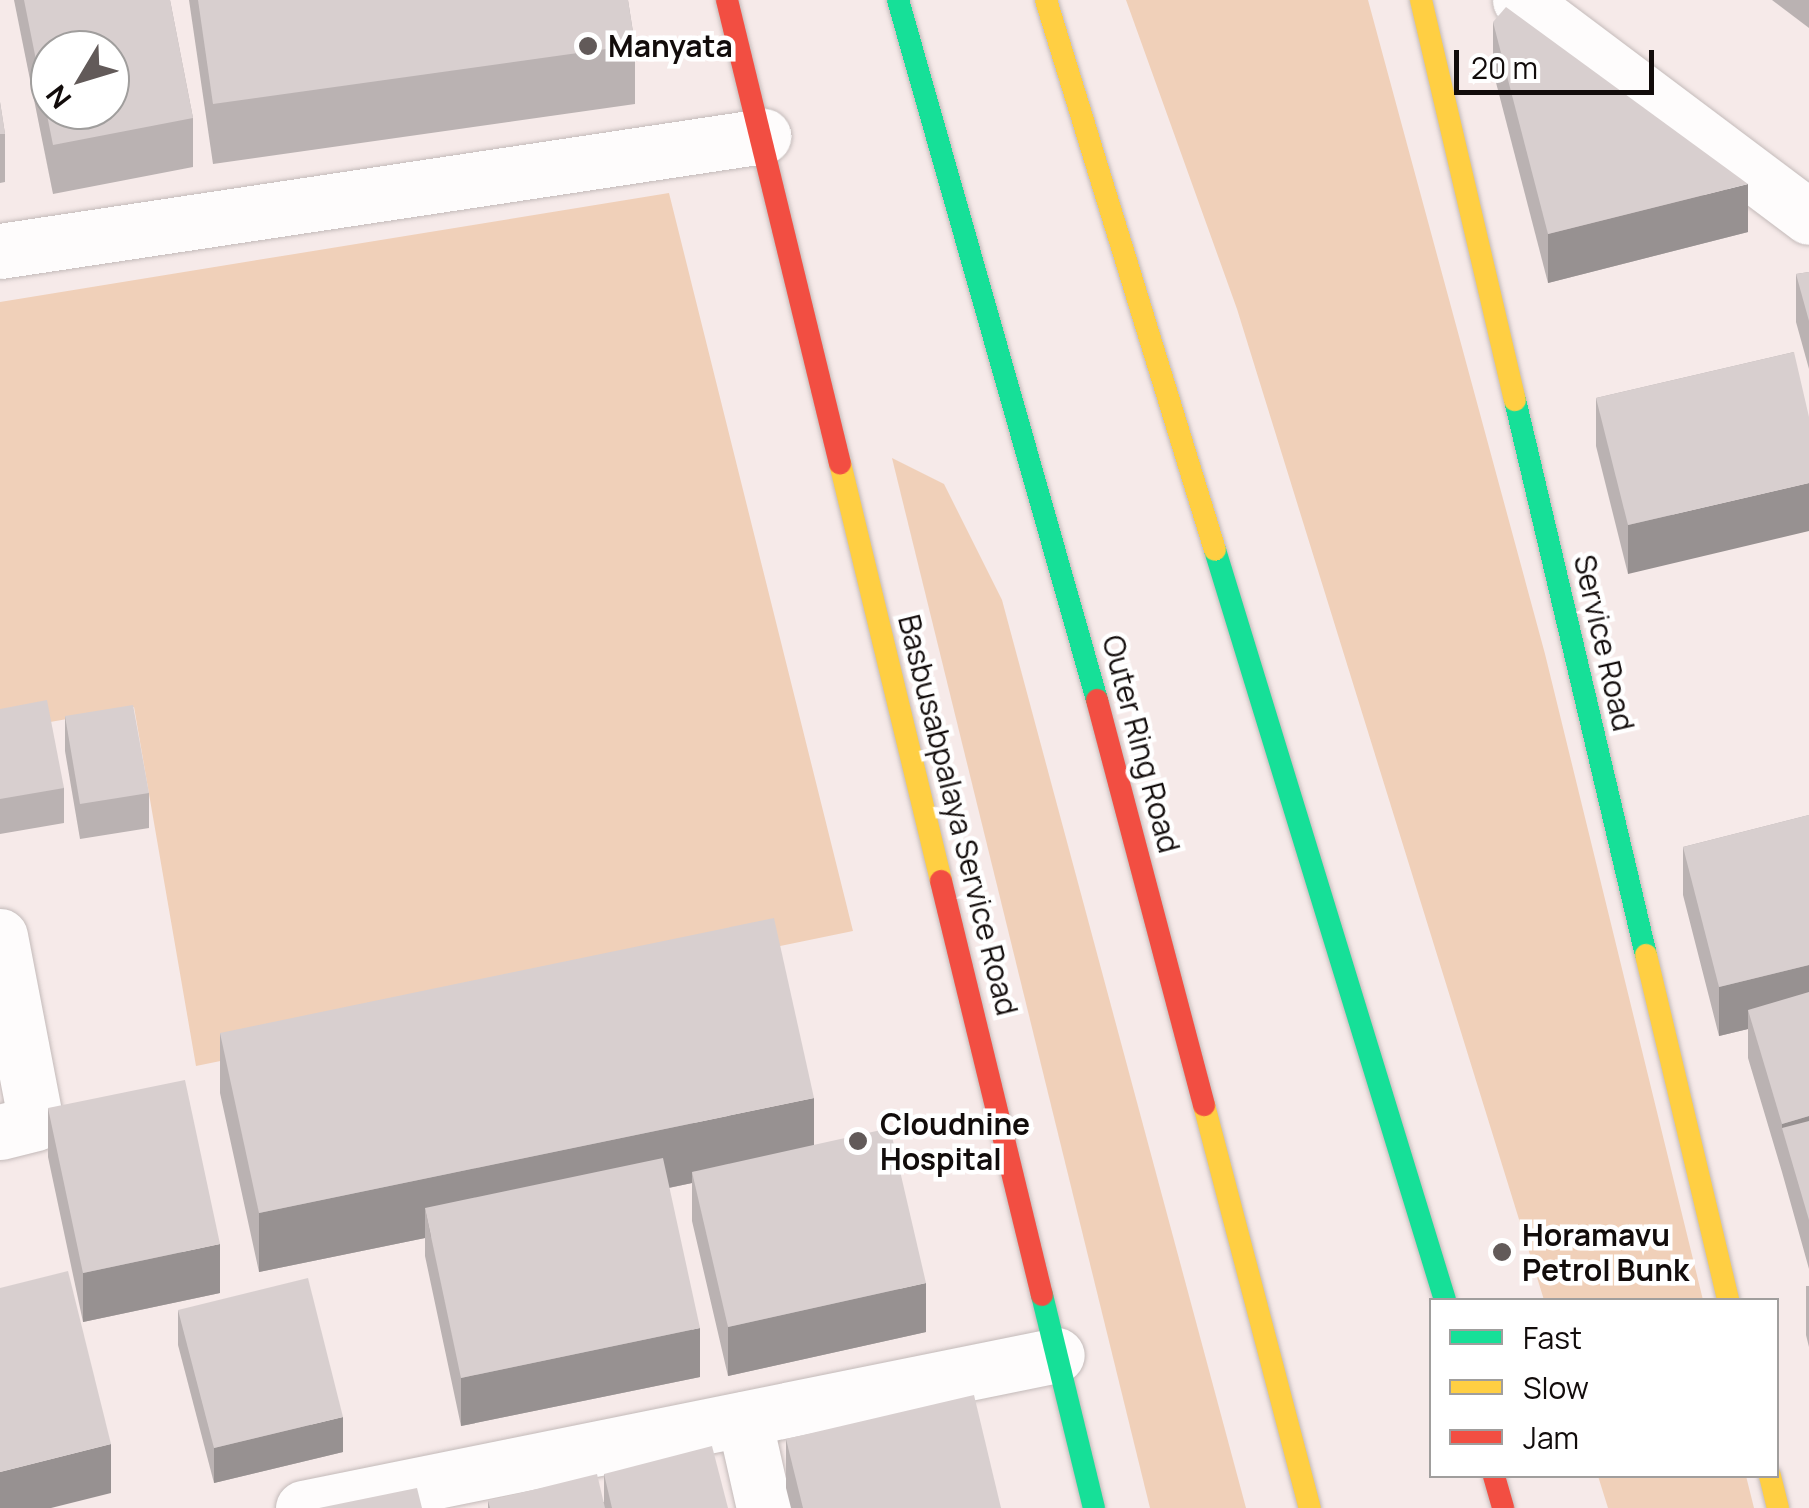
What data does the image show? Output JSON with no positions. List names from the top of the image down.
{
  "streets": {
    "main road": ["Service Road", "Outer Ring Road", "Basbusabpalaya Service Road"]
  },
  "places": ["Manyata", "Cloudnine Hospital", "Horamavu Petrol Bunk"],
  "legend": ["Fast", "Slow", "Jam"],
  "scale_bar": "20 m",
  "north": "bottom left"
}
